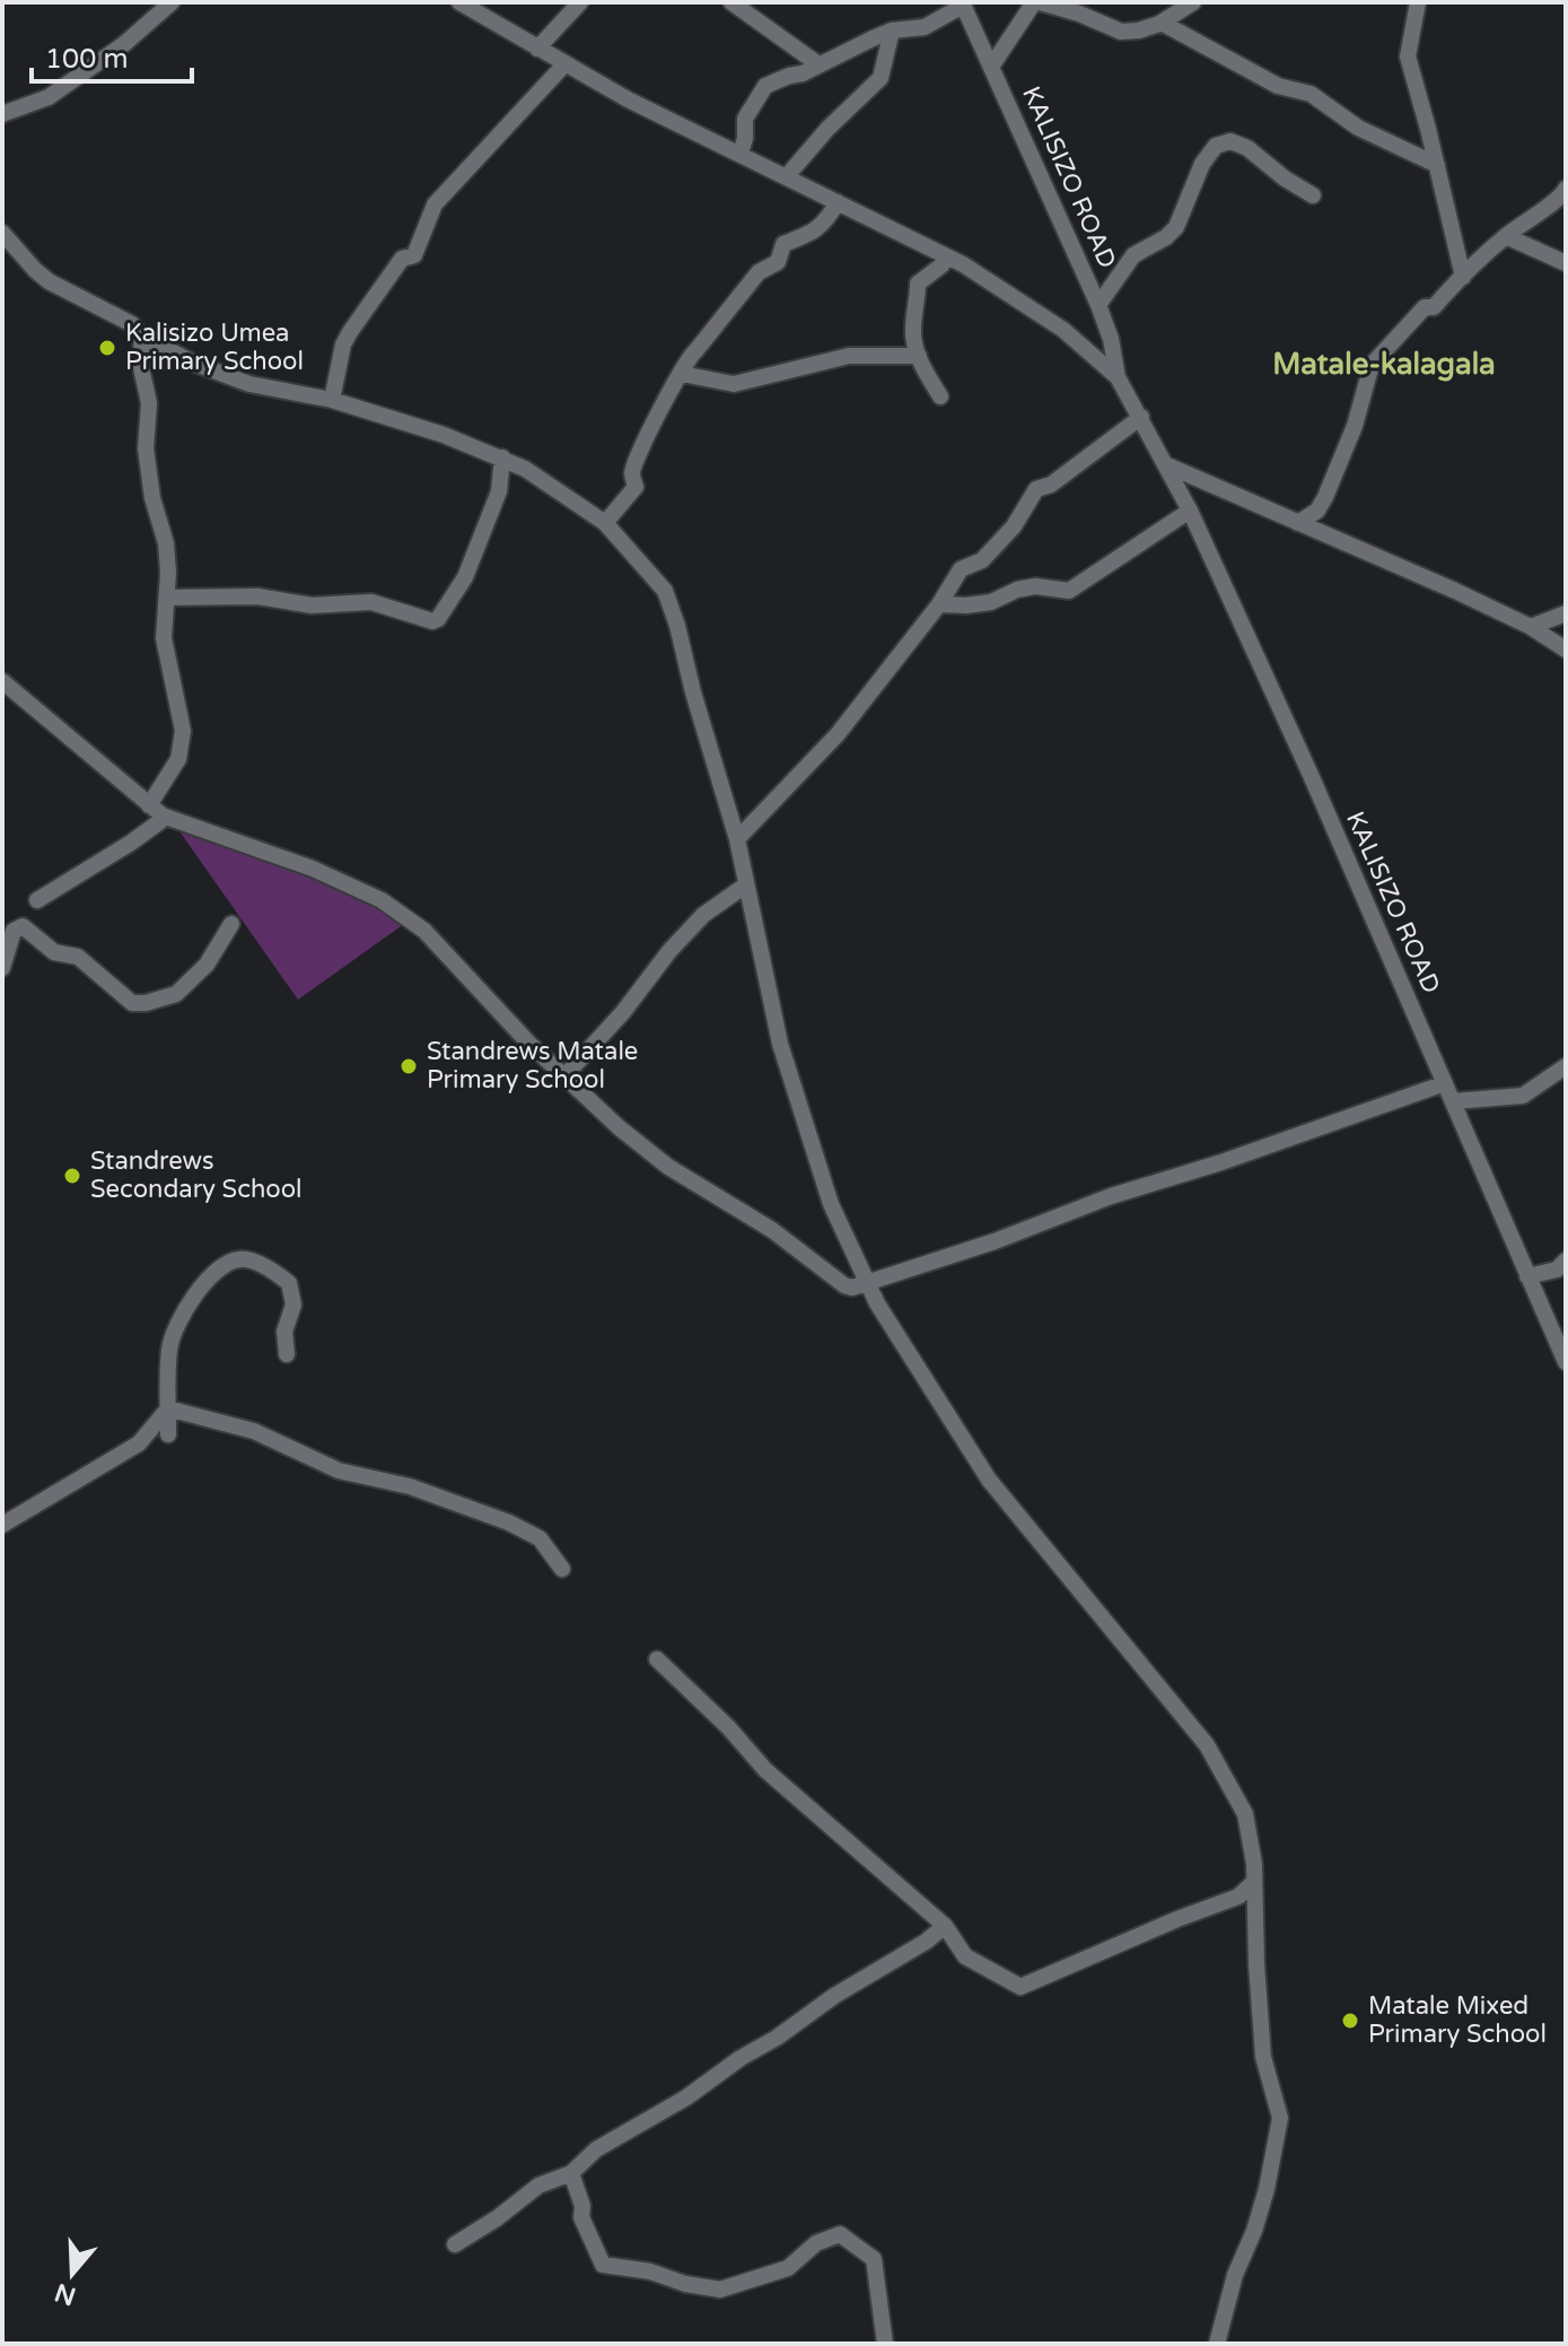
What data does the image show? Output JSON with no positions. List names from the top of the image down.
{
  "streets": {
    "street": ["KALISIZO ROAD"]
  },
  "districts": ["Matale-kalagala"],
  "places": [
    "Kalisizo Umea Primary School",
    "Standrews Matale Primary School",
    "Standrews Secondary School",
    "Matale Mixed Primary School"
  ],
  "scale_bar": "100 m",
  "north": "bottom"
}
